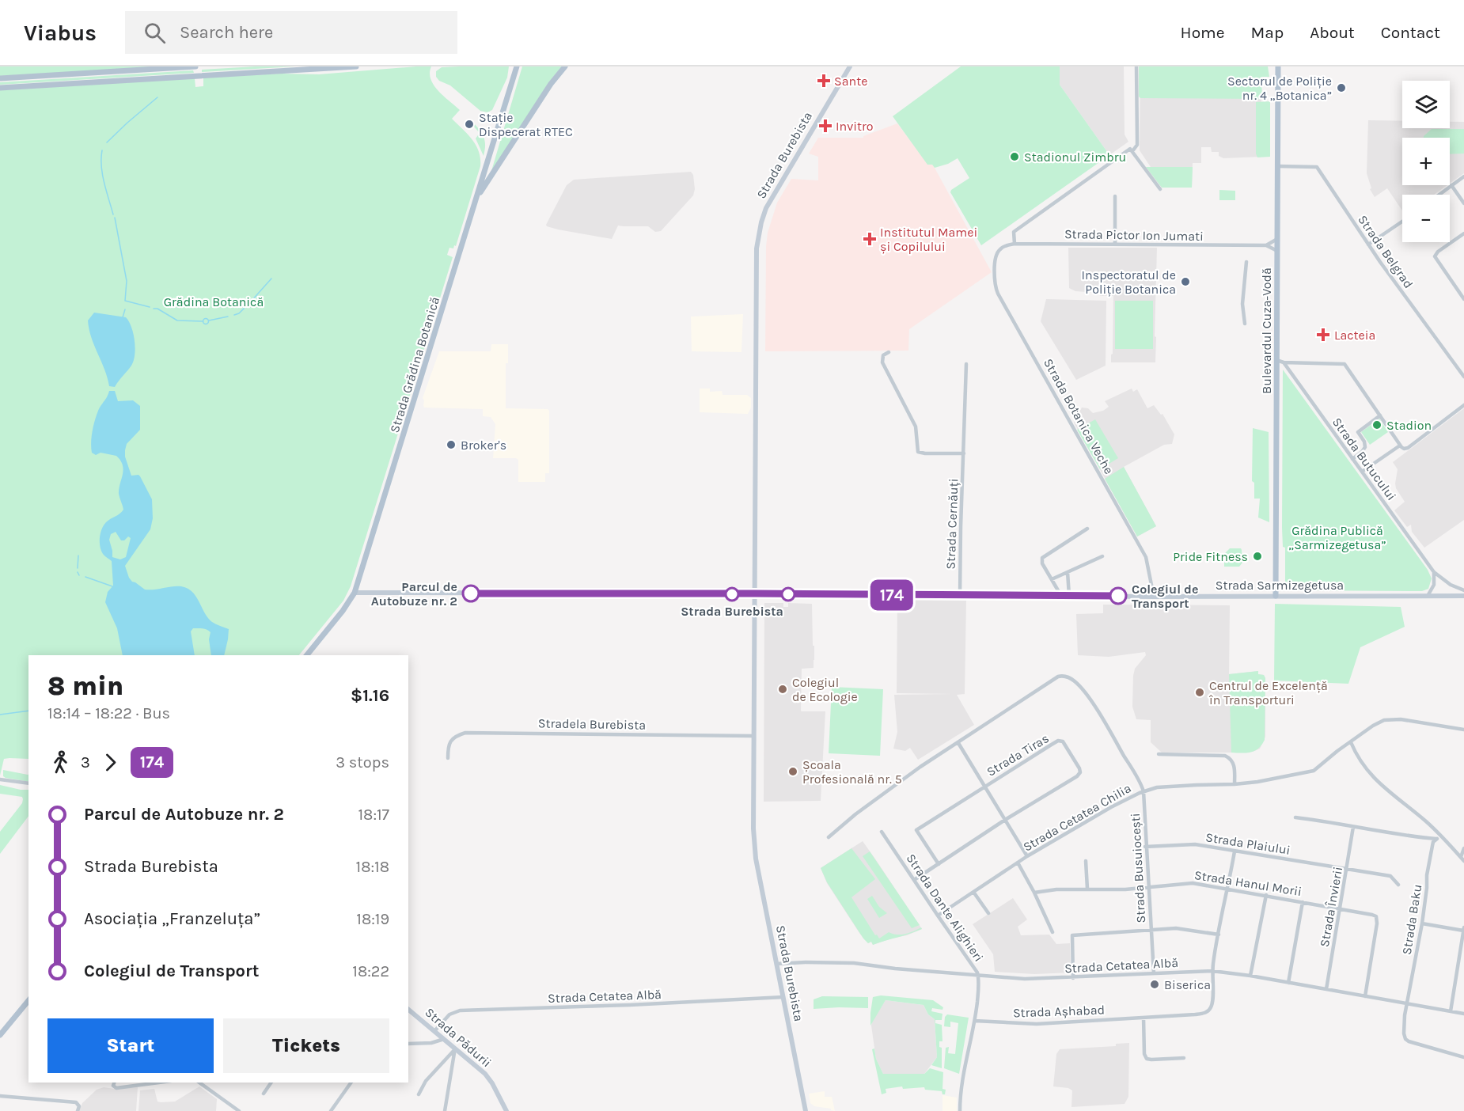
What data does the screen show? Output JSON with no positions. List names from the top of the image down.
{
  "streets": {
    "main road": [
      "Strada Burebista",
      "Bulevardul Cuza-Vodă",
      "Strada Grădina Botanică",
      "Strada Sarmizegetusa",
      "Strada Pădurii"
    ],
    "street": [
      "Strada Pictor Ion Jumati",
      "Strada Belgrad",
      "Strada Botanica Veche",
      "Strada Butucului",
      "Strada Cernăuți",
      "Stradela Burebista",
      "Strada Tiras",
      "Strada Cetatea Chilia",
      "Strada Plaiului",
      "Strada Busuiocești",
      "Strada Hanul Morii",
      "Strada Învierii",
      "Strada Dante Alighieri",
      "Strada Baku",
      "Strada Cetatea Albă",
      "Strada Așhabad"
    ]
  },
  "crossings": [
    ["Strada Burebista", "Strada Sarmizegetusa"],
    ["Strada Burebista", "Stradela Burebista"],
    ["Strada Burebista", "Strada Cetatea Albă"],
    ["Strada Pictor Ion Jumati", "Bulevardul Cuza-Vodă"],
    ["Strada Pictor Ion Jumati", "Strada Botanica Veche"],
    ["Strada Belgrad", "Bulevardul Cuza-Vodă"],
    ["Bulevardul Cuza-Vodă", "Strada Sarmizegetusa"],
    ["Strada Grădina Botanică", "Strada Sarmizegetusa"],
    ["Strada Botanica Veche", "Strada Sarmizegetusa"],
    ["Strada Cernăuți", "Strada Sarmizegetusa"],
    ["Strada Tiras", "Strada Dante Alighieri"],
    ["Strada Cetatea Chilia", "Strada Busuiocești"],
    ["Strada Cetatea Chilia", "Strada Dante Alighieri"],
    ["Strada Plaiului", "Strada Busuiocești"],
    ["Strada Plaiului", "Strada Învierii"],
    ["Strada Busuiocești", "Strada Hanul Morii"],
    ["Strada Busuiocești", "Strada Cetatea Albă"],
    ["Strada Hanul Morii", "Strada Învierii"],
    ["Strada Hanul Morii", "Strada Cetatea Albă"],
    ["Strada Învierii", "Strada Cetatea Albă"],
    ["Strada Dante Alighieri", "Strada Cetatea Albă"],
    ["Strada Dante Alighieri", "Strada Așhabad"],
    ["Strada Baku", "Strada Cetatea Albă"],
    ["Strada Cetatea Albă", "Strada Așhabad"],
    ["Strada Cetatea Albă", "Strada Pădurii"]
  ],
  "parks": ["Grădina Botanică", "Grădina Publică „Sarmizegetusa”"],
  "places": {
    "health": [
      "Sante",
      "Invitro",
      "Institutul Mamei și Copilului",
      "Lacteia"
    ],
    "other": [
      "Sectorul de Poliție nr. 4 „Botanica”",
      "Stație Dispecerat RTEC",
      "Stadionul Zimbru",
      "Inspectoratul de Poliție Botanica",
      "Stadion",
      "Broker's",
      "Pride Fitness",
      "Parcul de Autobuze nr. 2",
      "Strada Burebista",
      "Colegiul de Transport",
      "Colegiul de Ecologie",
      "Centrul de Excelență în Transporturi",
      "Școala Profesională nr. 5",
      "Biserica"
    ]
  },
  "lines": ["bus line 174"],
  "page": {
    "header": "Viabus",
    "search": "Search here",
    "nav": [
      "Home",
      "Map",
      "About",
      "Contact"
    ],
    "on_map": "174",
    "map_buttons": ["+", "−"],
    "heading": ["8 min", "18:14 – 18:22 · Bus", "$1.16"],
    "legs": ["3", "174", "3 stops"],
    "list": [
      {
        "name": "Parcul de Autobuze nr. 2",
        "value": "18:17"
      },
      {
        "name": "Strada Burebista",
        "value": "18:18"
      },
      {
        "name": "Asociația „Franzeluța”",
        "value": "18:19"
      },
      {
        "name": "Colegiul de Transport",
        "value": "18:22"
      }
    ],
    "buttons": ["Start", "Tickets"]
  }
}
